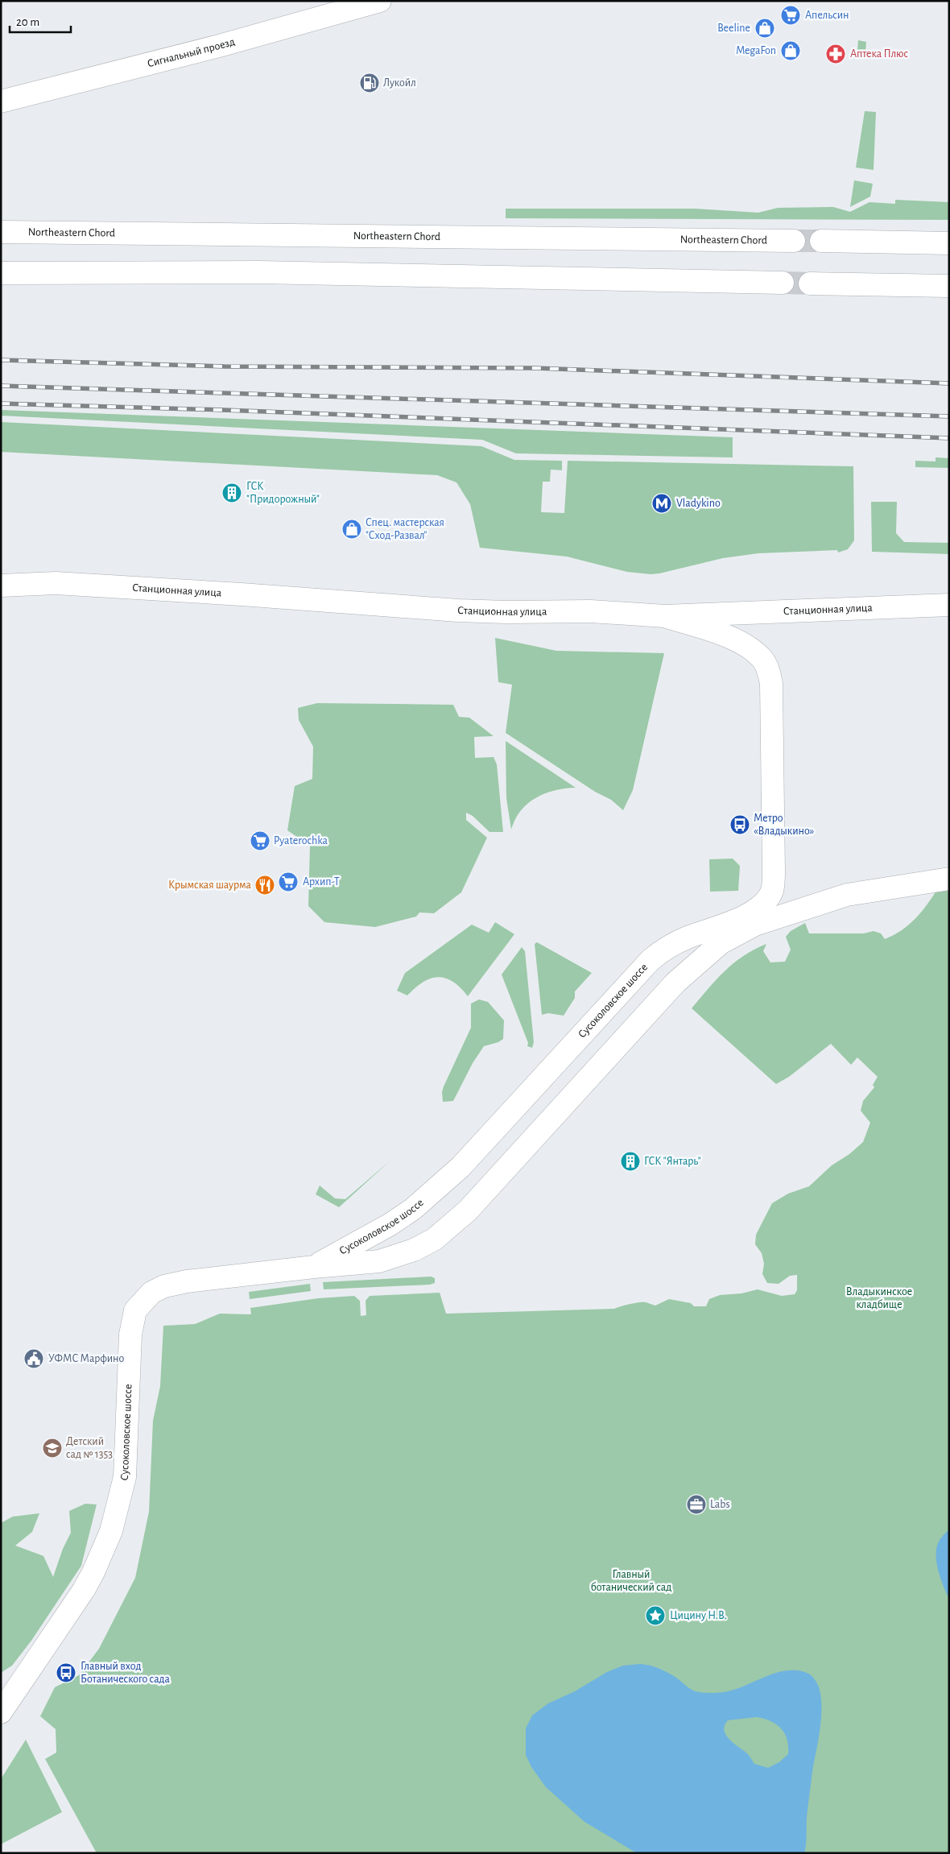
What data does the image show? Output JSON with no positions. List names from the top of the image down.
{
  "streets": {
    "main road": [
      "Сигнальный проезд",
      "Northeastern Chord",
      "Станционная улица",
      "Сусоколовское шоссе"
    ]
  },
  "crossings": [
    ["Станционная улица", "Сусоколовское шоссе"]
  ],
  "parks": ["Владыкинское кладбище", "Главный ботанический сад"],
  "places": {
    "supermarket": ["Апельсин", "Pyaterochka", "Архип-Т"],
    "shop": ["Beeline", "MegaFon", "Спец. мастерская \"Сход-Развал\""],
    "pharmacy": ["Аптека Плюс"],
    "fuel station": ["Лукойл"],
    "building": ["ГСК \"Придорожный\"", "ГСК \"Янтарь\""],
    "metro station": ["Vladykino"],
    "bus stop": ["Метро «Владыкино»", "Главный вход Ботанического сада"],
    "restaurant": ["Крымская шаурма"],
    "public building": ["УФМС Марфино"],
    "school or university": ["Детский сад № 1353"],
    "office": ["Labs"],
    "place": ["Цицину Н.В."]
  },
  "scale_bar": "20 m"
}
